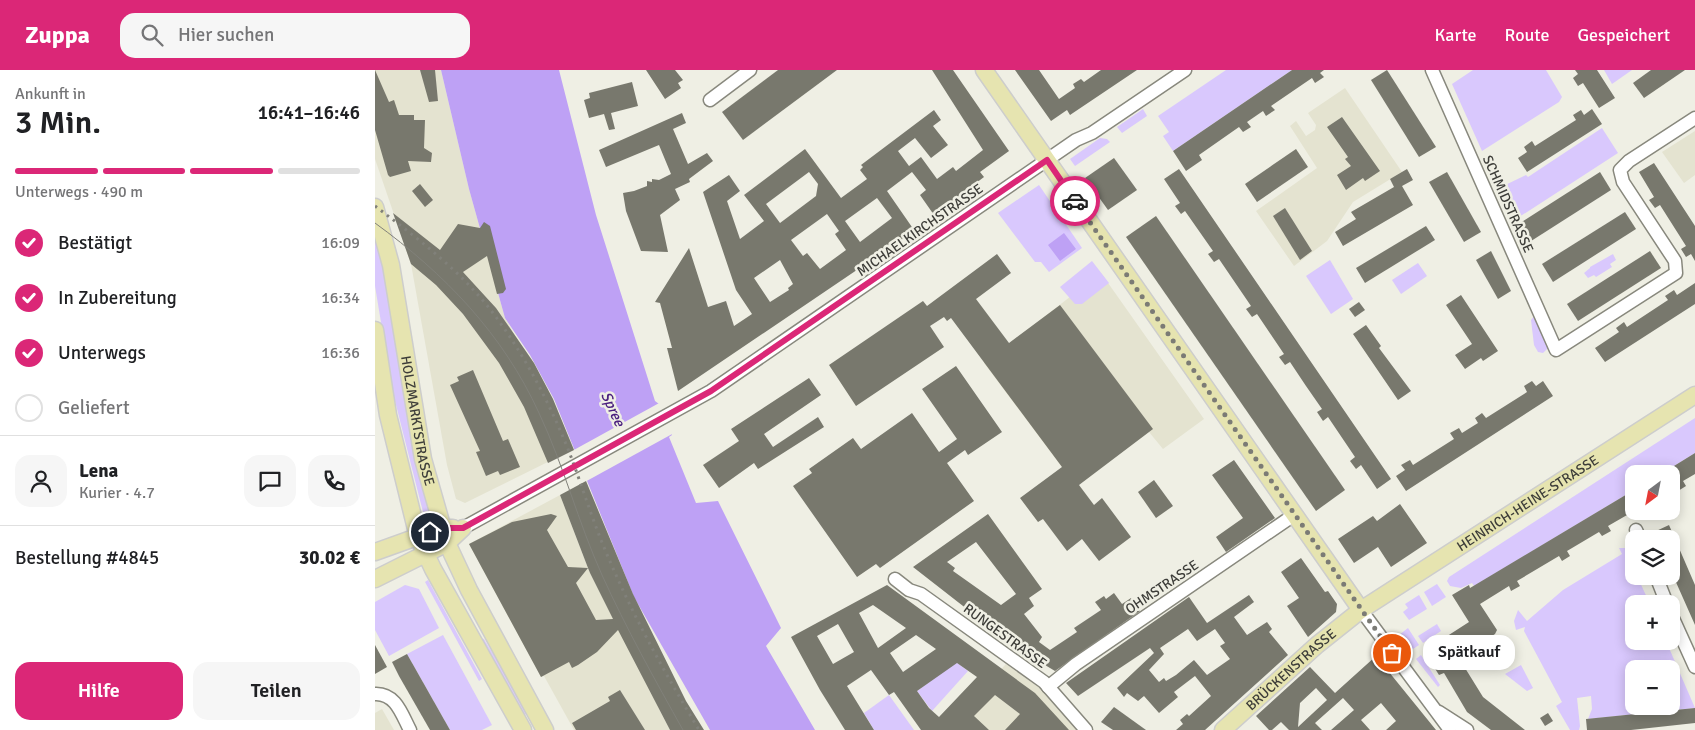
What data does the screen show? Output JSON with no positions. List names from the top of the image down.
{
  "streets": {
    "main road": ["HOLZMARKTSTRASSE", "HEINRICH-HEINE-STRASSE", "BRÜCKENSTRASSE"],
    "street": [
      "SCHMIDSTRASSE",
      "MICHAELKIRCHSTRASSE",
      "OHMSTRASSE",
      "RUNGESTRASSE"
    ]
  },
  "crossings": [
    ["HEINRICH-HEINE-STRASSE", "BRÜCKENSTRASSE"],
    ["OHMSTRASSE", "RUNGESTRASSE"]
  ],
  "water": ["Spree"],
  "places": ["Spätkauf"],
  "north": "bottom left",
  "page": {
    "header": "Zuppa",
    "search": "Hier suchen",
    "nav": ["Karte", "Route", "Gespeichert"],
    "heading": ["3 Min.", "Ankunft in", "16:41–16:46"],
    "panel": [
      "Lena",
      "Kurier · 4.7",
      "Bestellung #4845",
      "30.02 €"
    ],
    "bar": "Unterwegs · 490 m",
    "list": [
      ["Bestätigt", "16:09"],
      ["In Zubereitung", "16:34"],
      ["Unterwegs", "16:36"],
      "Geliefert"
    ],
    "map_buttons": ["+", "−"],
    "bubble": "Spätkauf",
    "buttons": ["Hilfe", "Teilen"]
  }
}
